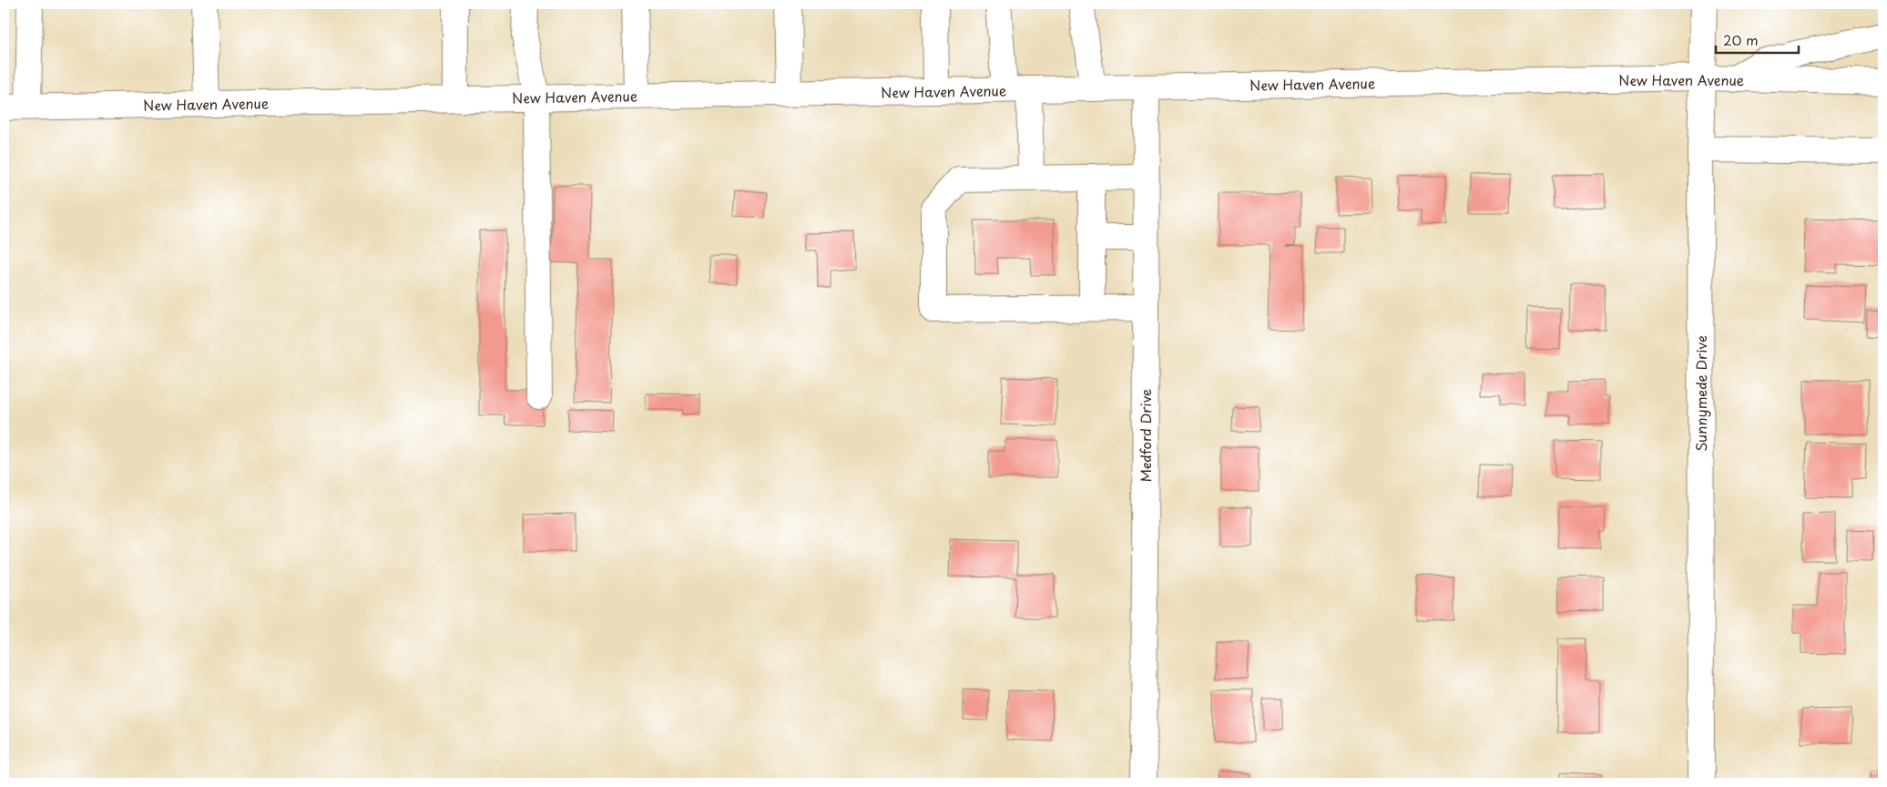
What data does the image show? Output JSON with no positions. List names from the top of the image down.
{
  "streets": {
    "main road": ["New Haven Avenue", "Sunnymede Drive", "Medford Drive"]
  },
  "crossings": [
    ["New Haven Avenue", "Sunnymede Drive"],
    ["New Haven Avenue", "Medford Drive"]
  ],
  "scale_bar": "20 m"
}
